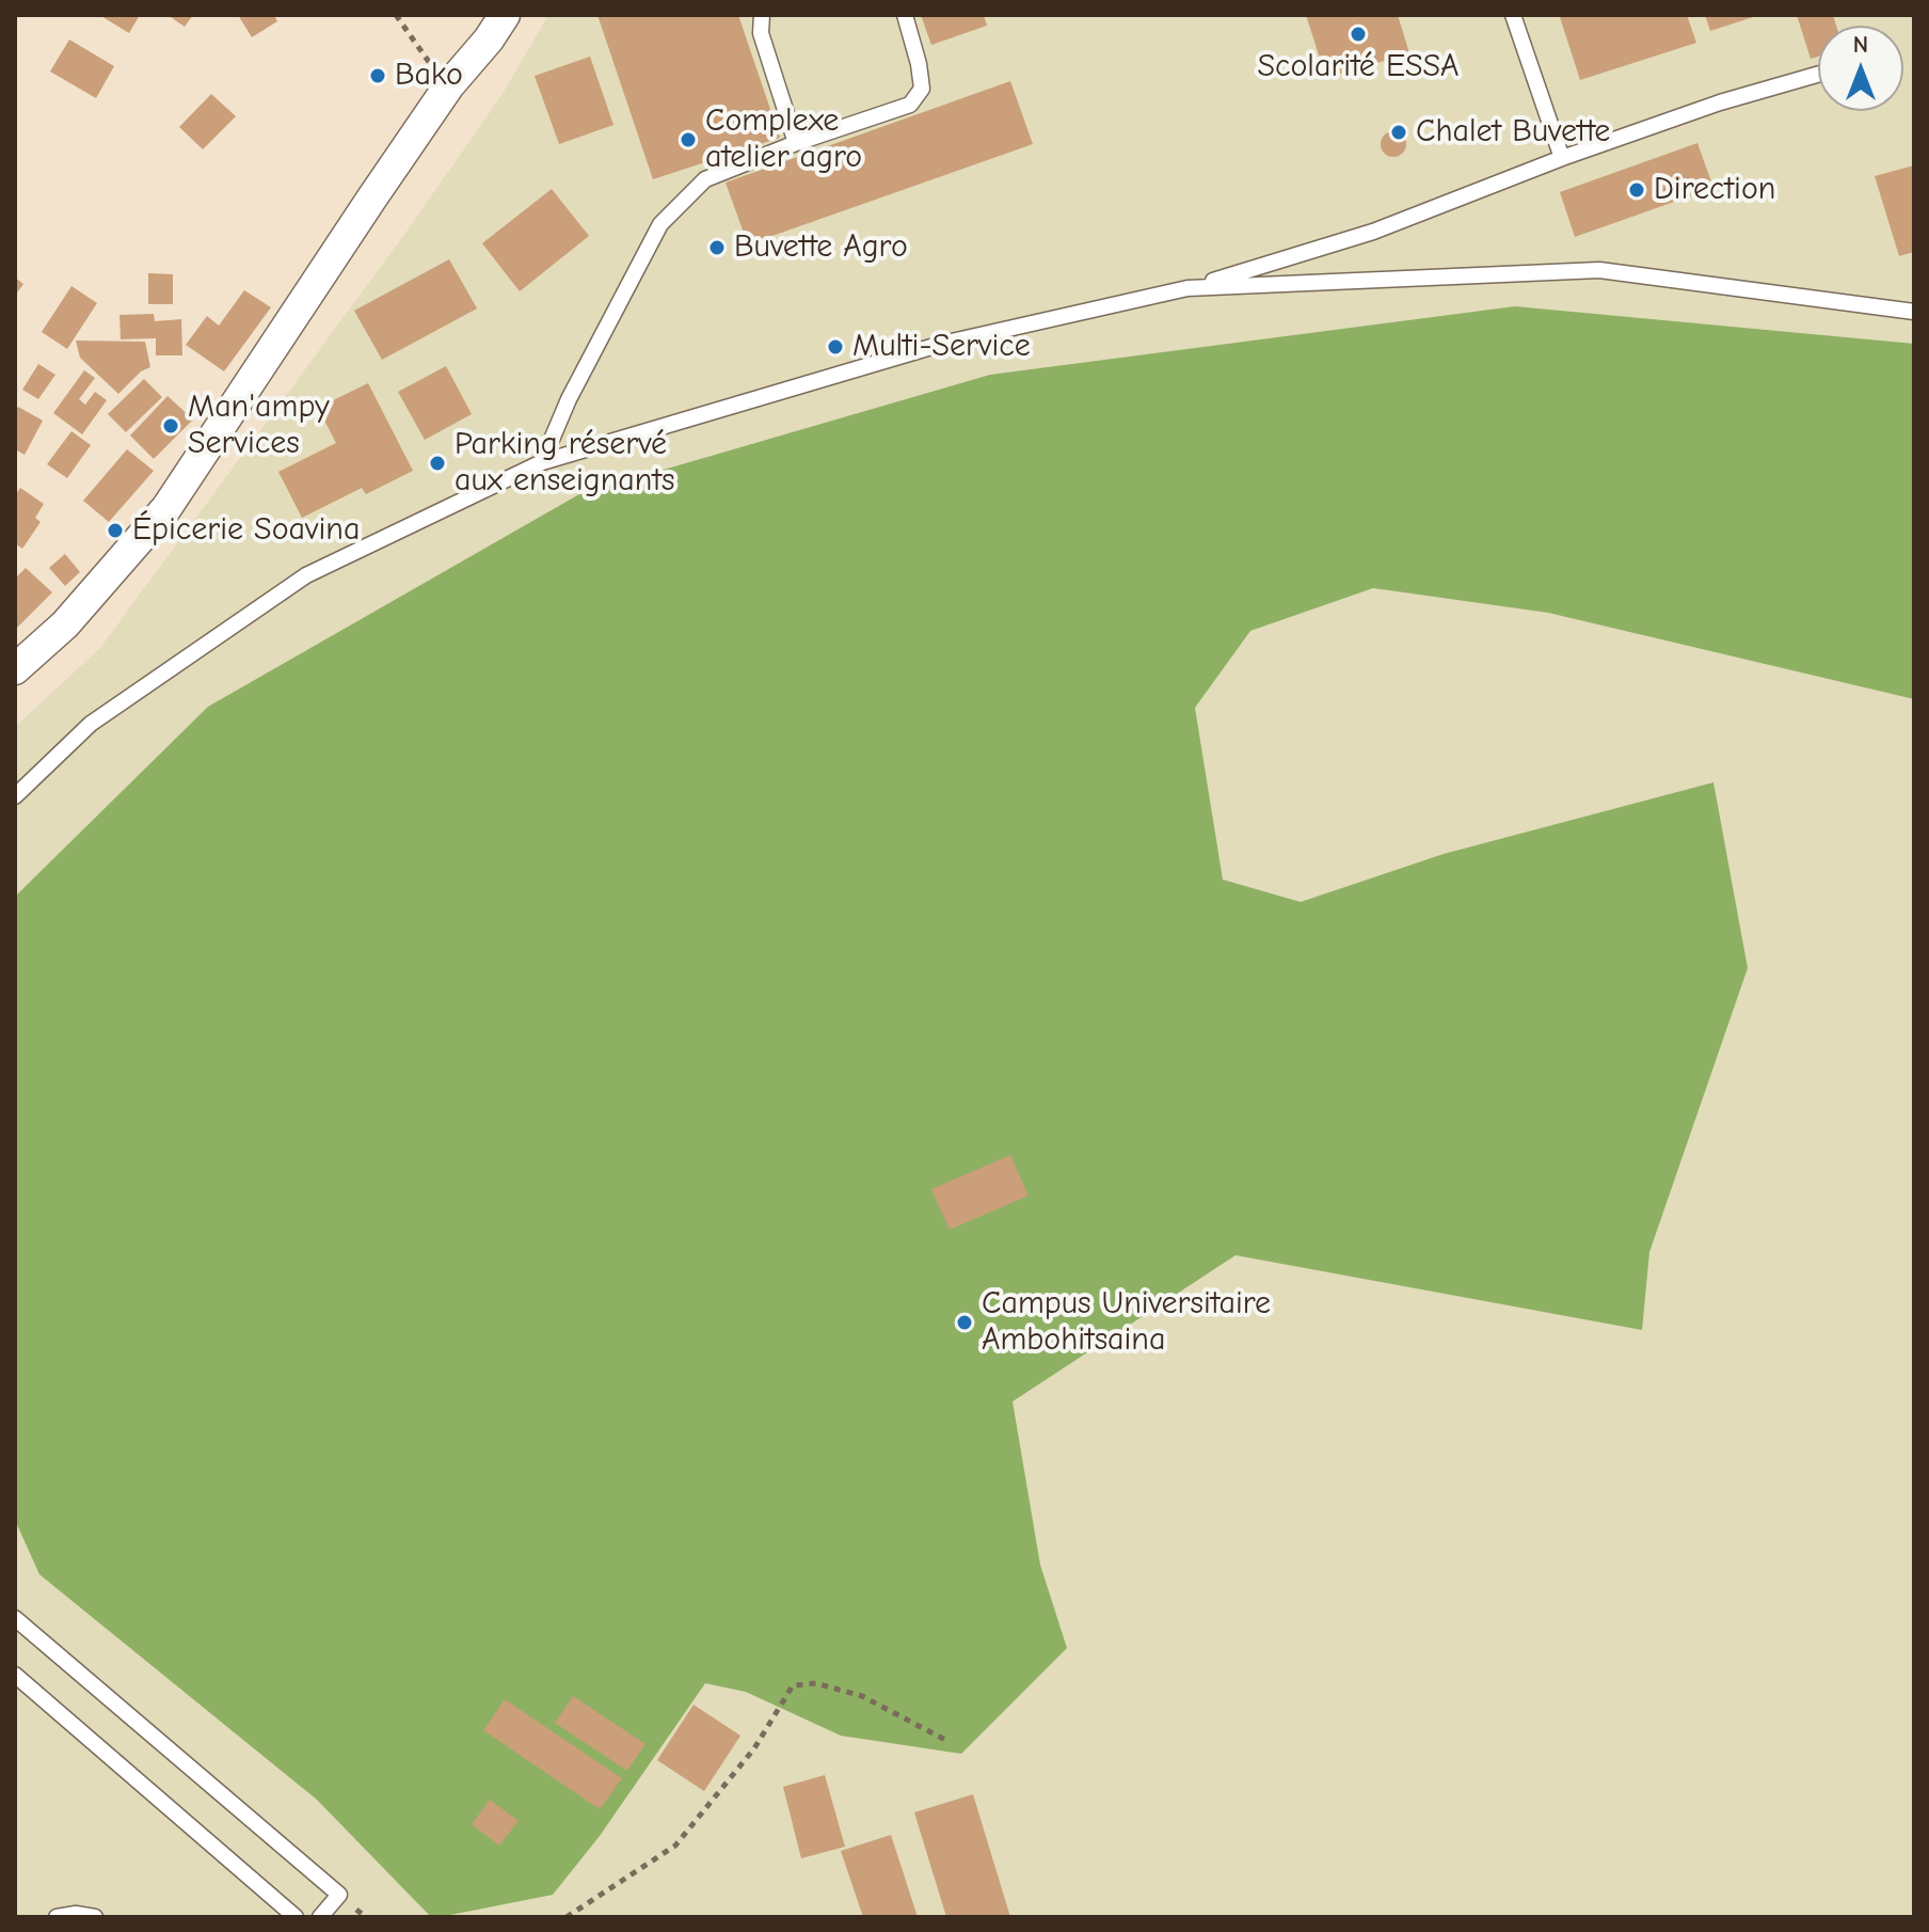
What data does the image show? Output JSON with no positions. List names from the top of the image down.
{
  "places": [
    "Scolarité ESSA",
    "Bako",
    "Chalet Buvette",
    "Complexe atelier agro",
    "Direction",
    "Buvette Agro",
    "Multi-Service",
    "Man'ampy Services",
    "Parking réservé aux enseignants",
    "Épicerie Soavina",
    "Campus Universitaire Ambohitsaina"
  ],
  "north": "top"
}
